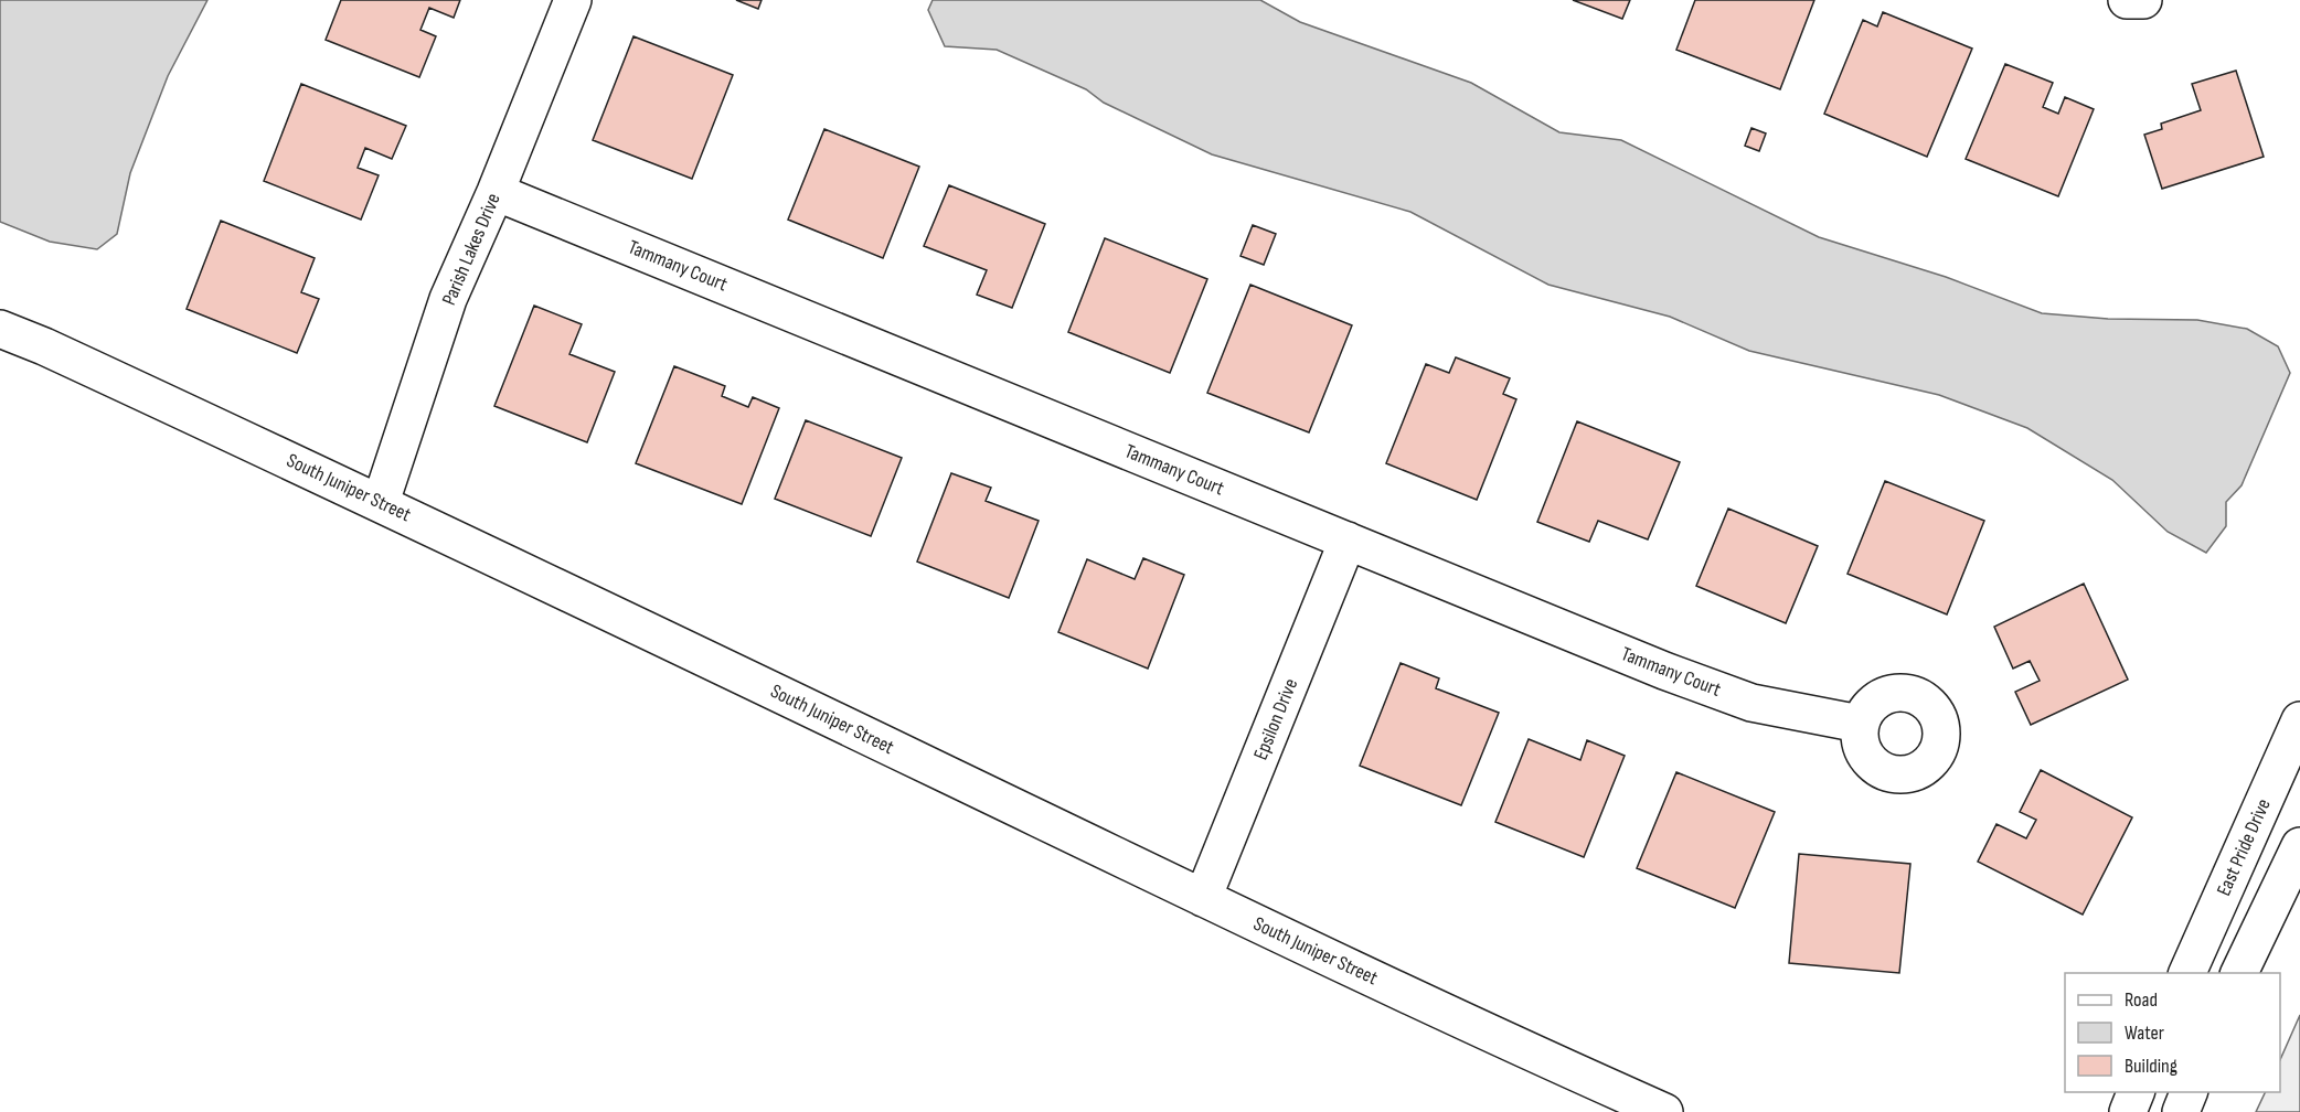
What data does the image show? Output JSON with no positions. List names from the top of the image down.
{
  "streets": {
    "street": [
      "Parish Lakes Drive",
      "Tammany Court",
      "South Juniper Street",
      "Epsilon Drive",
      "East Pride Drive"
    ]
  },
  "crossings": [
    ["Parish Lakes Drive", "Tammany Court"],
    ["Parish Lakes Drive", "South Juniper Street"],
    ["Tammany Court", "Epsilon Drive"],
    ["South Juniper Street", "Epsilon Drive"]
  ],
  "legend": ["Road", "Water", "Building"]
}
